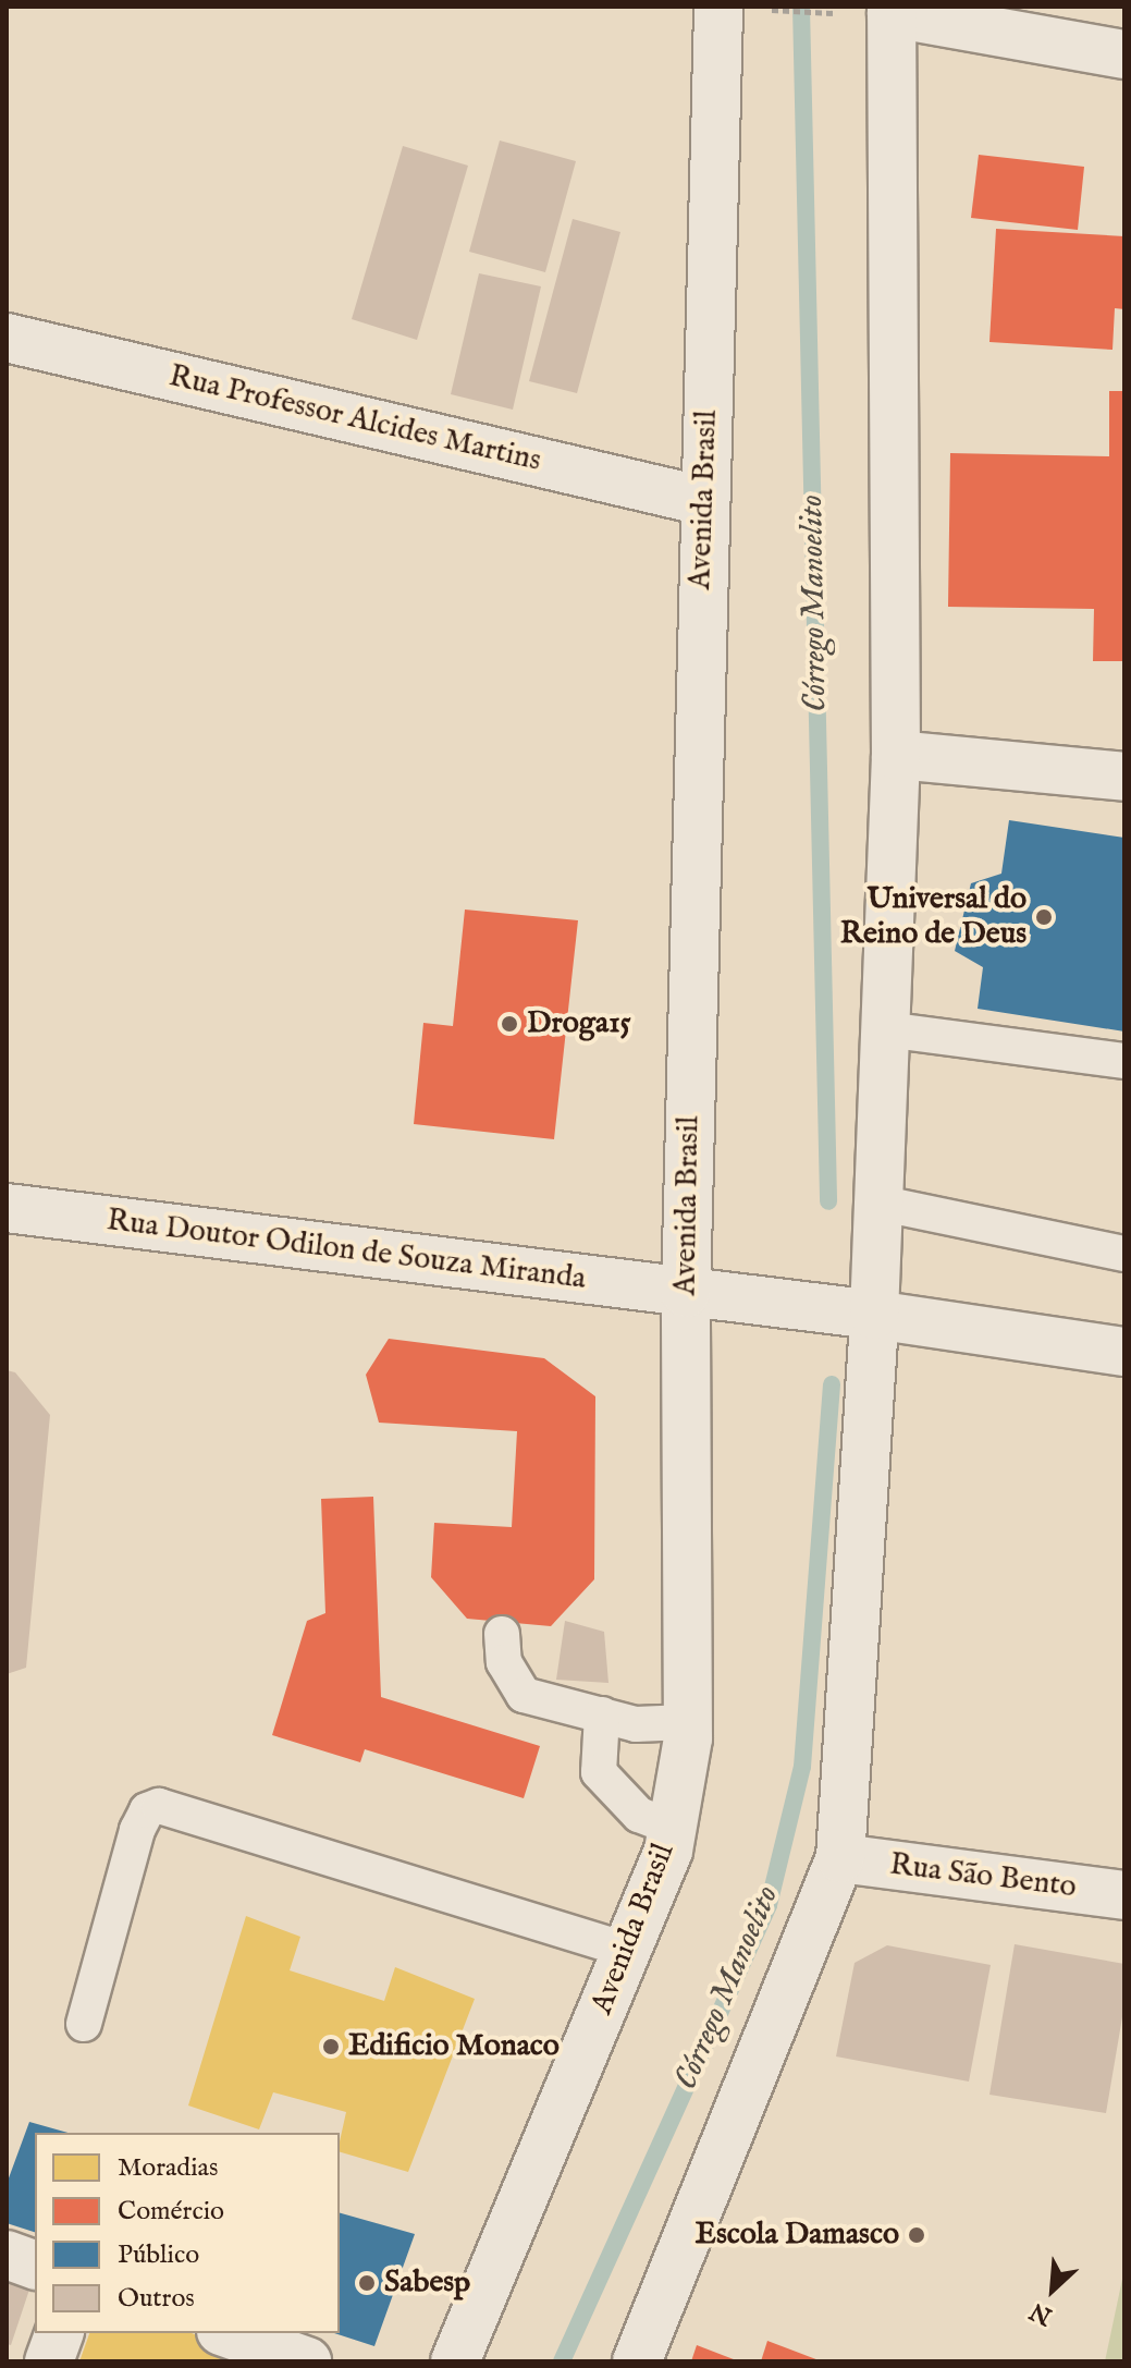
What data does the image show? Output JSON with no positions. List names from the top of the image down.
{
  "streets": {
    "main road": [
      "Rua Professor Alcides Martins",
      "Avenida Brasil",
      "Rua Doutor Odilon de Souza Miranda",
      "Rua São Bento"
    ]
  },
  "crossings": [
    ["Rua Professor Alcides Martins", "Avenida Brasil"],
    ["Avenida Brasil", "Rua Doutor Odilon de Souza Miranda"]
  ],
  "water": ["Córrego Manoelito"],
  "places": [
    "Universal do Reino de Deus",
    "Droga15",
    "Edificio Monaco",
    "Escola Damasco",
    "Sabesp"
  ],
  "legend": [
    "Moradias",
    "Comércio",
    "Público",
    "Outros"
  ],
  "north": "bottom left"
}
